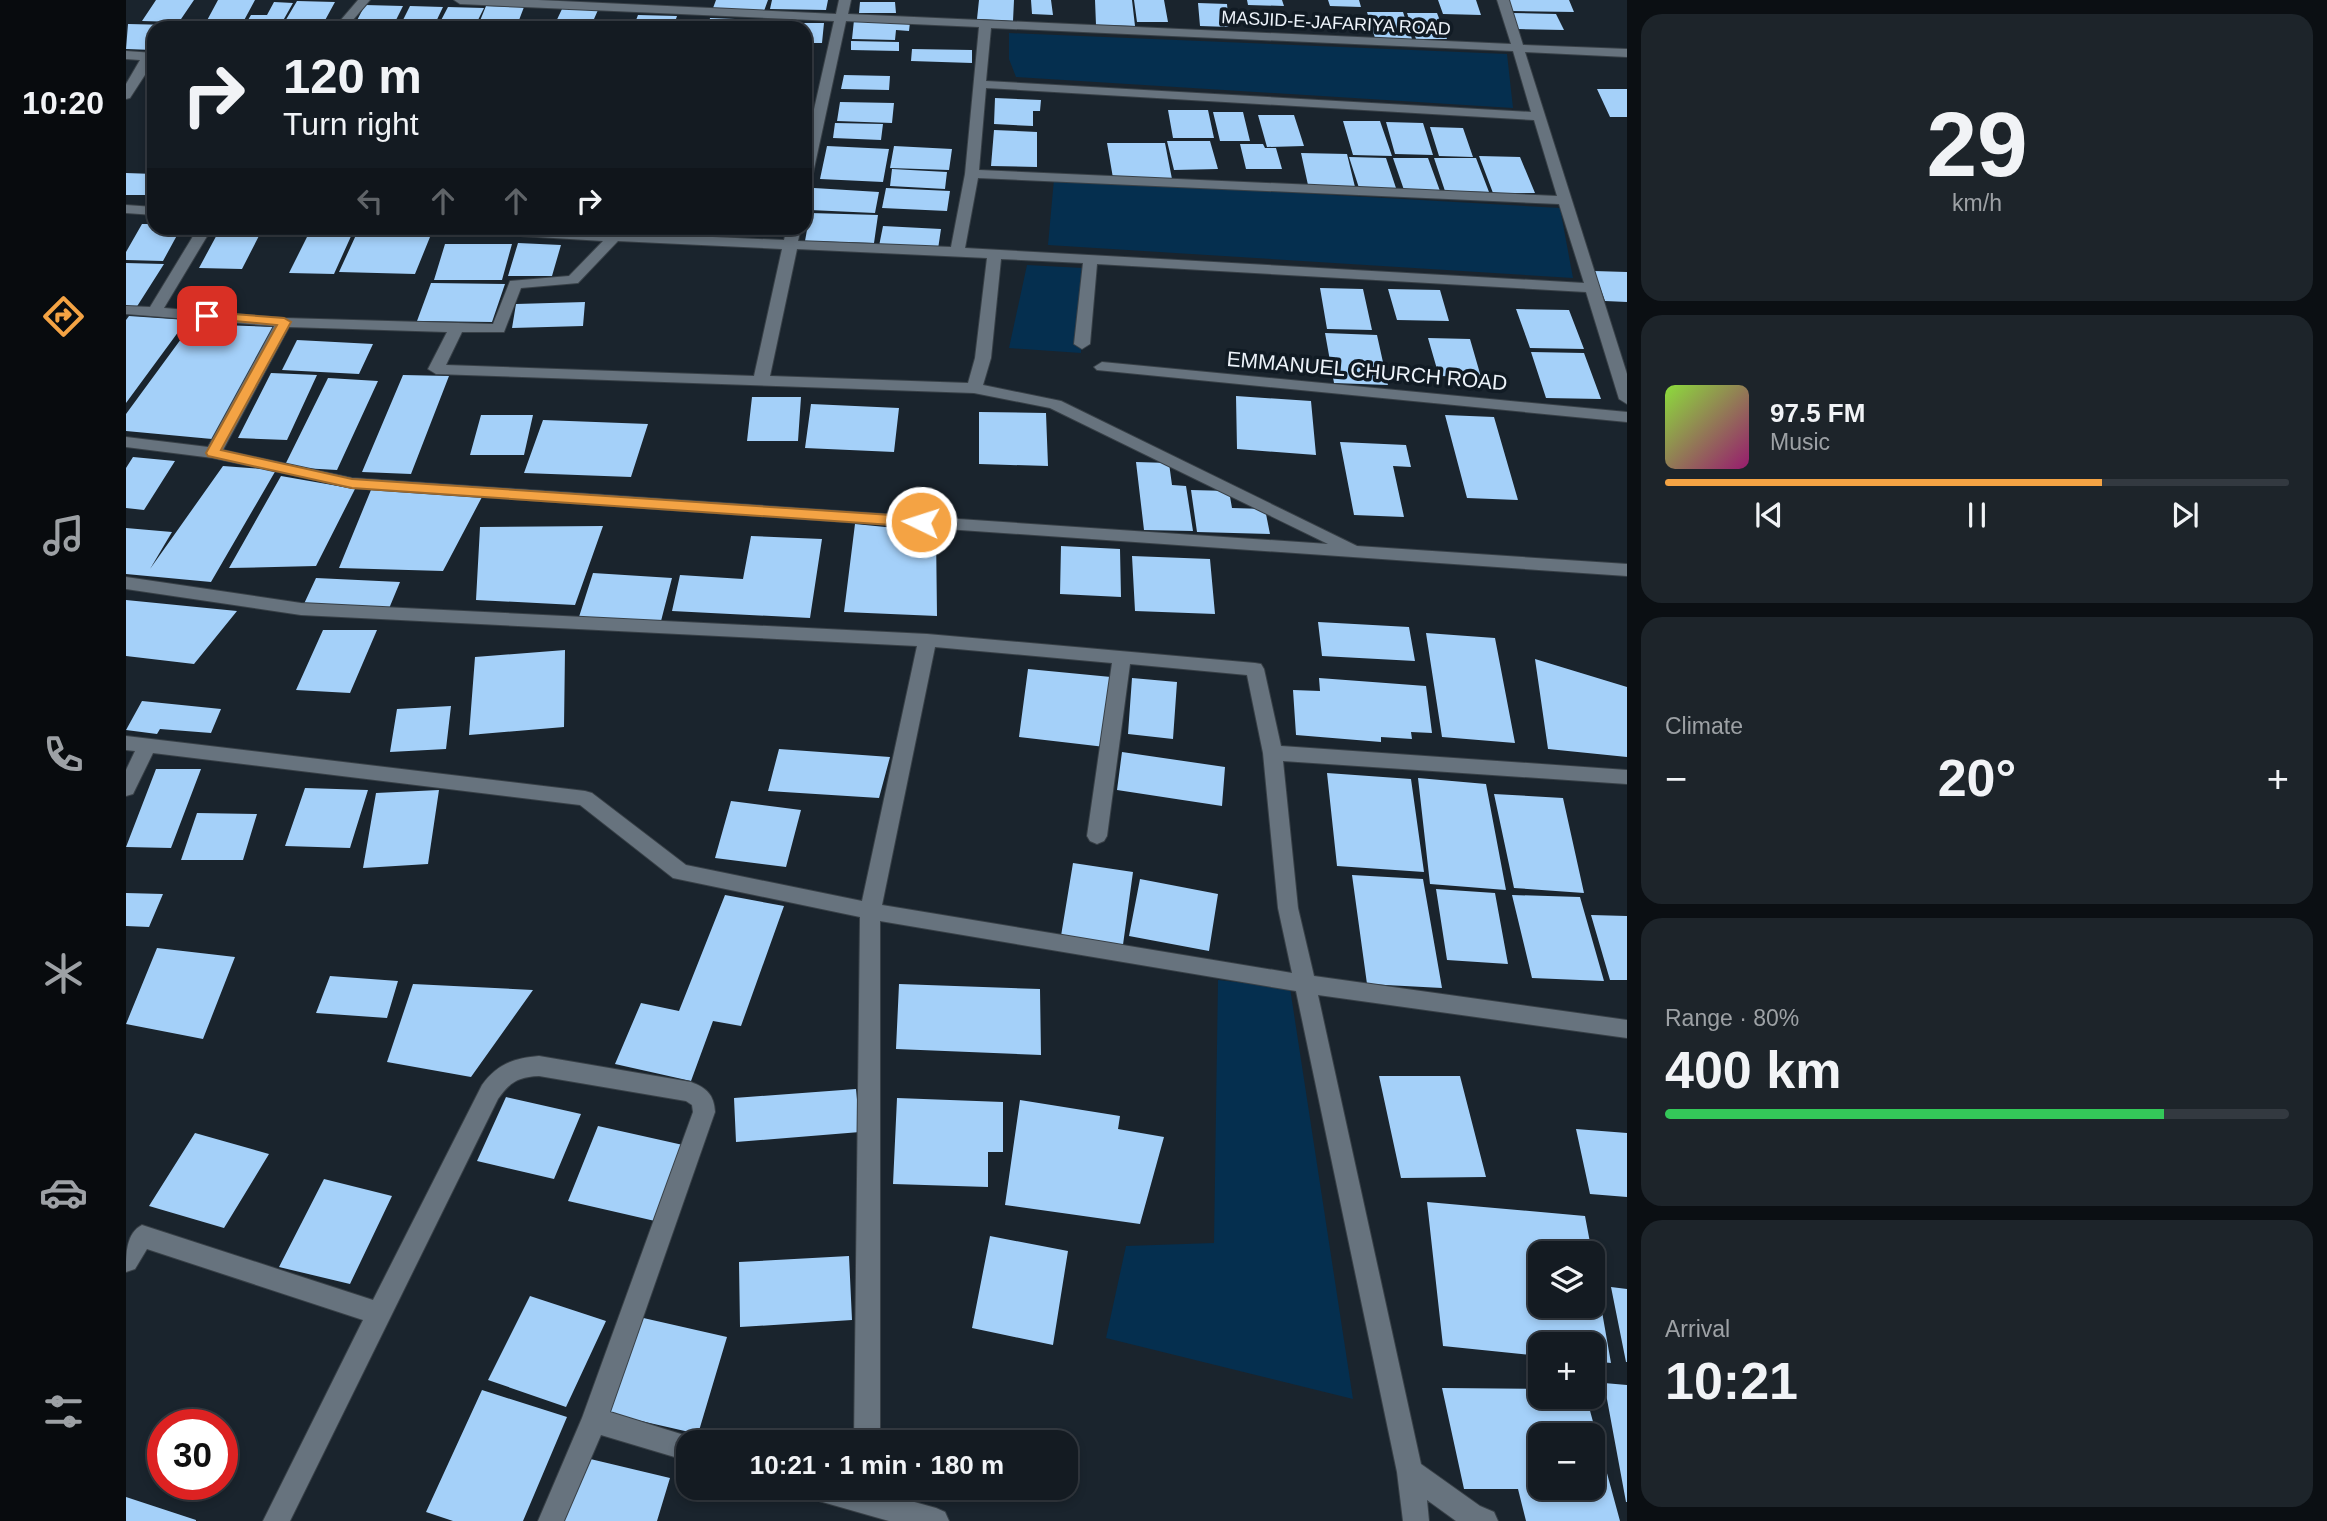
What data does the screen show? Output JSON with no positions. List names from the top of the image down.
{
  "streets": {
    "street": ["MASJID-E-JAFARIYA ROAD", "EMMANUEL CHURCH ROAD"]
  },
  "page": {
    "tabs": "10:20",
    "tile": [
      ["29", "km/h"],
      "Climate",
      ["Range · 80%", "400 km"],
      ["Arrival", "10:21"]
    ],
    "turn": ["120 m", "Turn right"],
    "song": ["97.5 FM", "Music"],
    "heat": ["−", "20°", "+"],
    "map_buttons": ["+", "−"],
    "limit": "30",
    "trip": "10:21 · 1 min · 180 m"
  }
}
